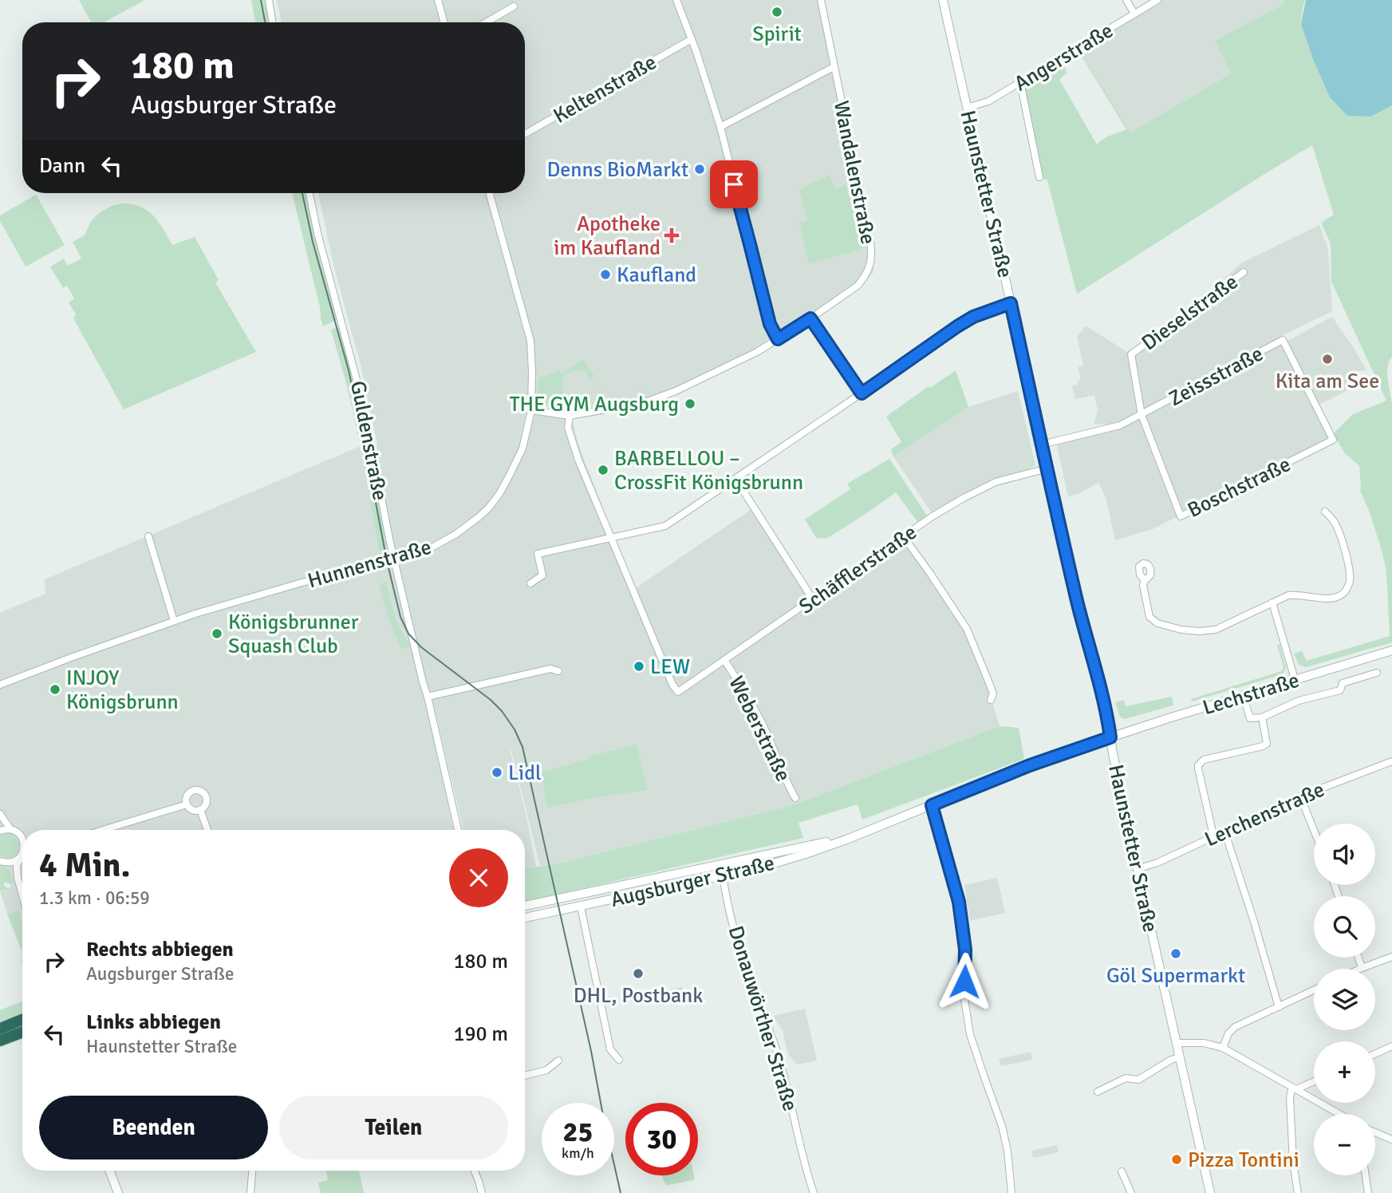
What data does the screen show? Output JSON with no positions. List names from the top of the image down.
{
  "streets": {
    "street": [
      "Angerstraße",
      "Keltenstraße",
      "Wandalenstraße",
      "Haunstetter Straße",
      "Dieselstraße",
      "Zeissstraße",
      "Guldenstraße",
      "Boschstraße",
      "Hunnenstraße",
      "Schäfflerstraße",
      "Lechstraße",
      "Weberstraße",
      "Lerchenstraße",
      "Augsburger Straße",
      "Donauwörther Straße"
    ]
  },
  "crossings": [
    ["Angerstraße", "Haunstetter Straße"],
    ["Wandalenstraße", "Hunnenstraße"],
    ["Haunstetter Straße", "Zeissstraße"],
    ["Haunstetter Straße", "Schäfflerstraße"],
    ["Haunstetter Straße", "Lechstraße"],
    ["Haunstetter Straße", "Lerchenstraße"],
    ["Haunstetter Straße", "Augsburger Straße"],
    ["Dieselstraße", "Zeissstraße"],
    ["Dieselstraße", "Boschstraße"],
    ["Zeissstraße", "Boschstraße"],
    ["Guldenstraße", "Hunnenstraße"],
    ["Schäfflerstraße", "Weberstraße"],
    ["Lechstraße", "Augsburger Straße"],
    ["Augsburger Straße", "Donauwörther Straße"]
  ],
  "places": {
    "other": [
      "Spirit",
      "Denns BioMarkt",
      "Kaufland",
      "Kita am See",
      "THE GYM Augsburg",
      "BARBELLOU – CrossFit Königsbrunn",
      "Königsbrunner Squash Club",
      "LEW",
      "INJOY Königsbrunn",
      "Lidl",
      "Göl Supermarkt",
      "DHL, Postbank",
      "Pizza Tontini"
    ],
    "health": ["Apotheke im Kaufland"]
  },
  "page": {
    "turn": ["180 m", "Augsburger Straße"],
    "then": "Dann",
    "map_buttons": ["+", "−"],
    "heading": ["4 Min.", "1.3 km · 06:59"],
    "list": [
      {
        "name": "Rechts abbiegen",
        "note": "Augsburger Straße",
        "value": "180 m"
      },
      {
        "name": "Links abbiegen",
        "note": "Haunstetter Straße",
        "value": "190 m"
      }
    ],
    "buttons": ["Beenden", "Teilen"],
    "speed": "25 km/h",
    "limit": "30"
  }
}
